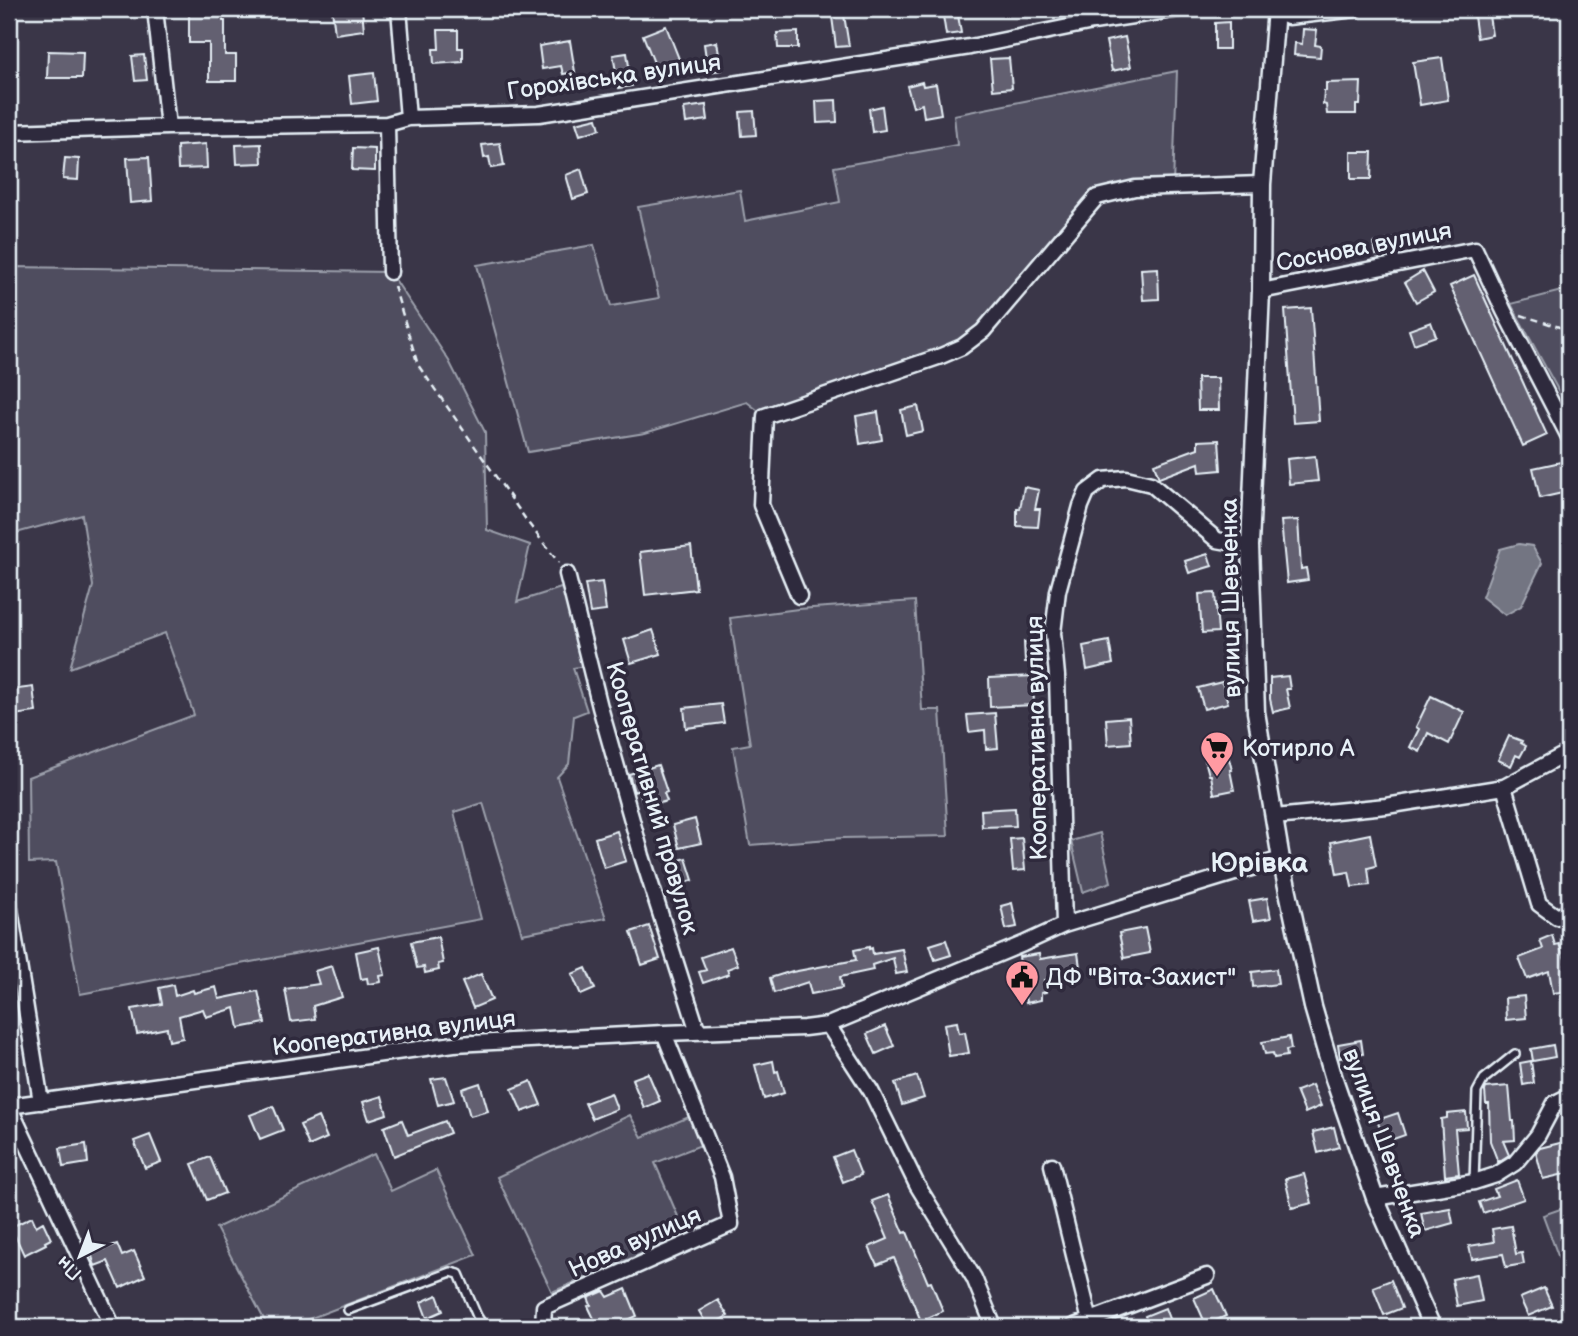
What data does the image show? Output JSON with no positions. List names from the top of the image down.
{
  "streets": {
    "street": [
      "Горохівська вулиця",
      "Соснова вулиця",
      "вулиця Шевченка",
      "Кооперативна вулиця",
      "Кооперативний провулок",
      "Нова вулиця"
    ]
  },
  "crossings": [
    ["Соснова вулиця", "вулиця Шевченка"],
    ["вулиця Шевченка", "Кооперативна вулиця"],
    ["Кооперативна вулиця", "Кооперативний провулок"],
    ["Кооперативна вулиця", "Нова вулиця"]
  ],
  "districts": ["Юрівка"],
  "places": {
    "supermarket": ["Котирло А"],
    "public building": ["ДФ \"Віта-Захист\""]
  },
  "north": "bottom left"
}
